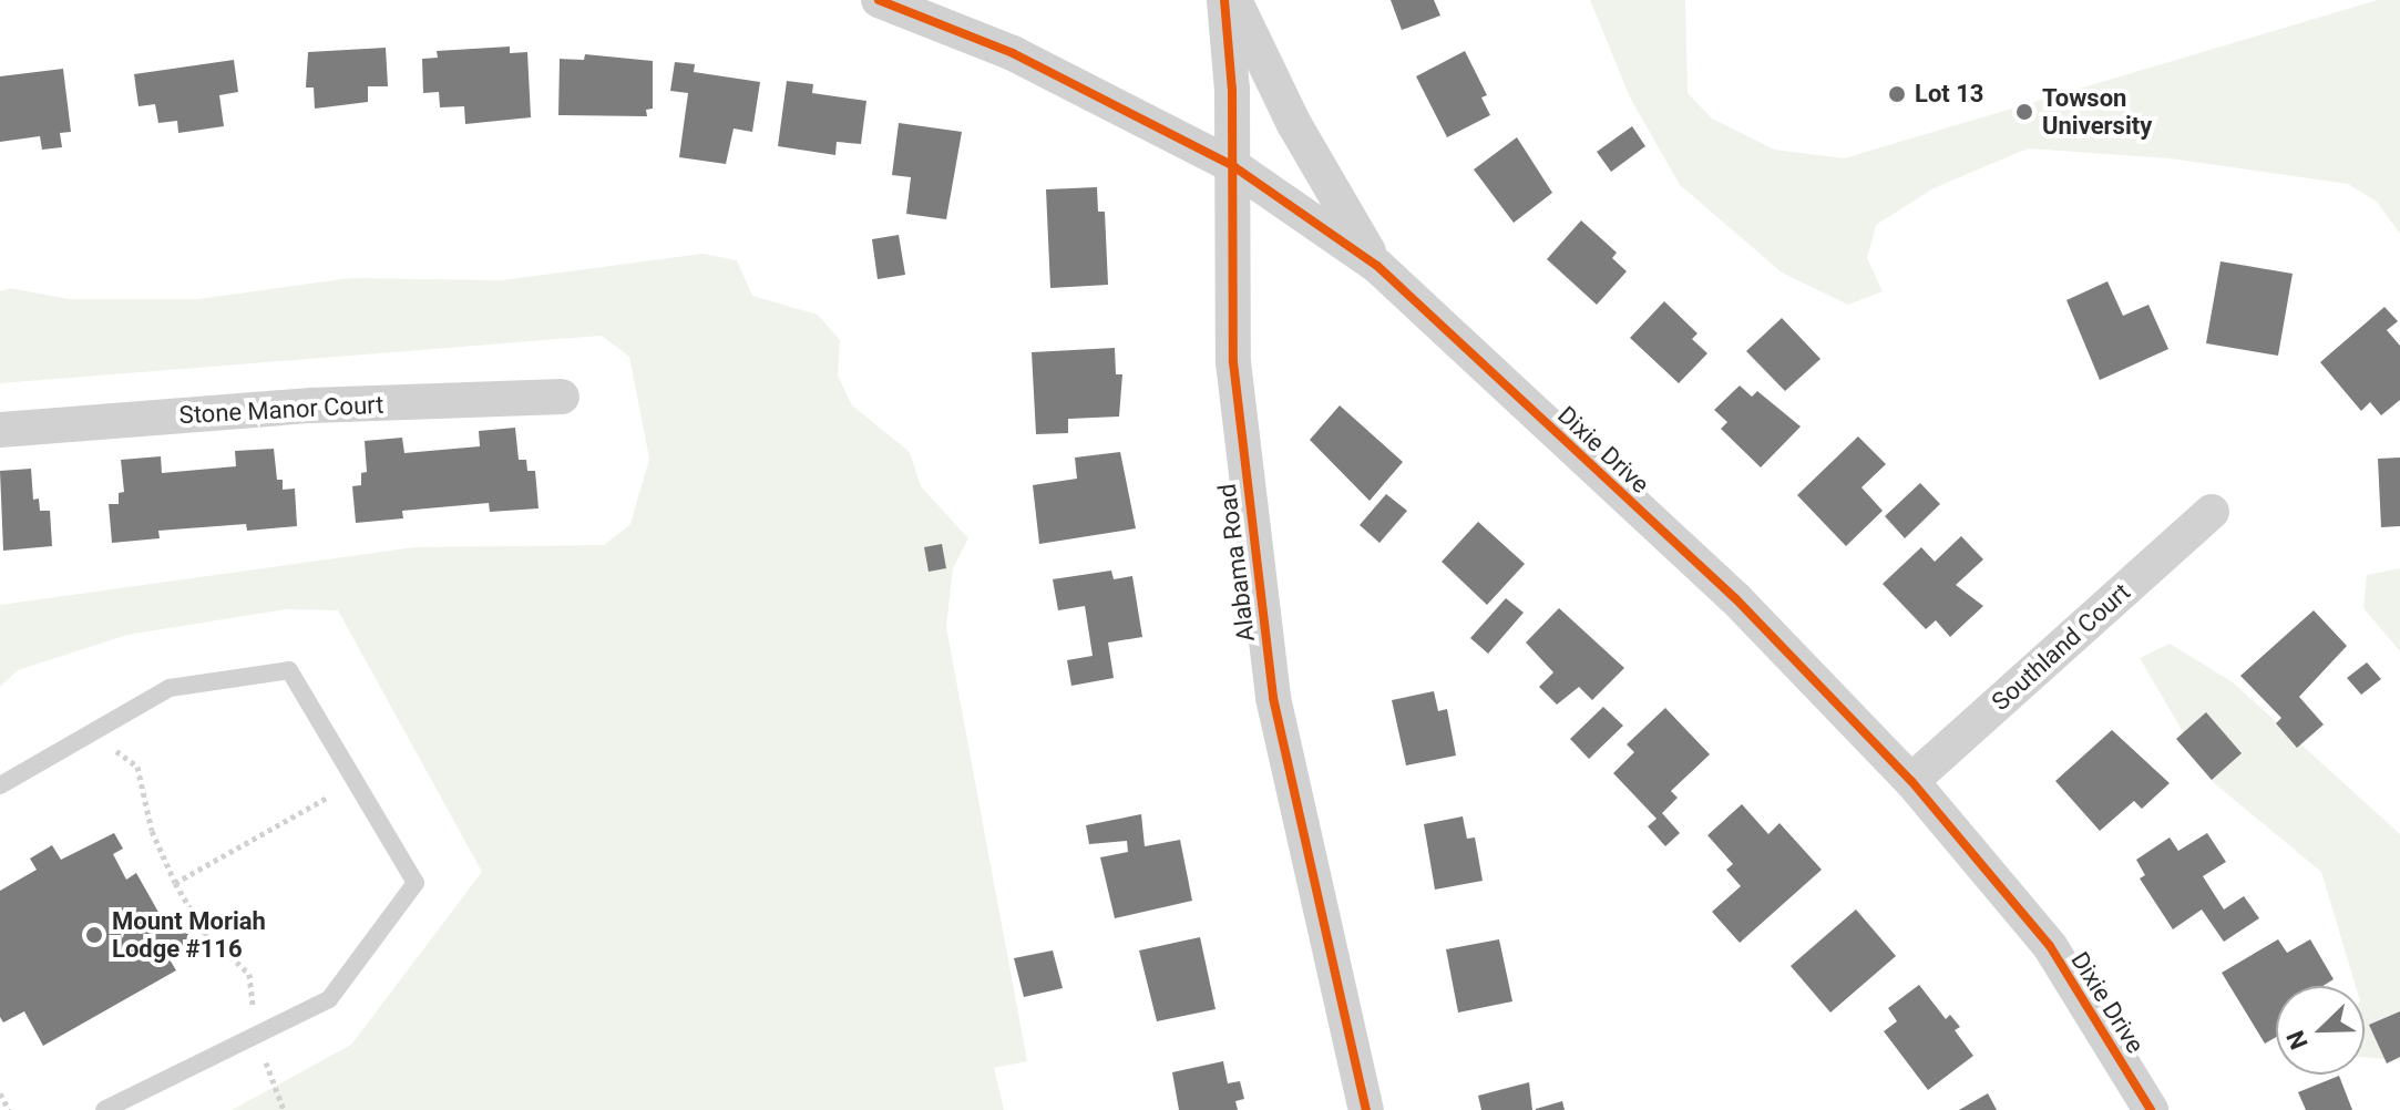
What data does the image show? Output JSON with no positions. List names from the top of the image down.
{
  "streets": {
    "street": [
      "Stone Manor Court",
      "Dixie Drive",
      "Alabama Road",
      "Southland Court"
    ]
  },
  "crossings": [
    ["Dixie Drive", "Alabama Road"],
    ["Dixie Drive", "Southland Court"]
  ],
  "places": ["Lot 13", "Towson University", "Mount Moriah Lodge #116"],
  "north": "bottom left"
}
